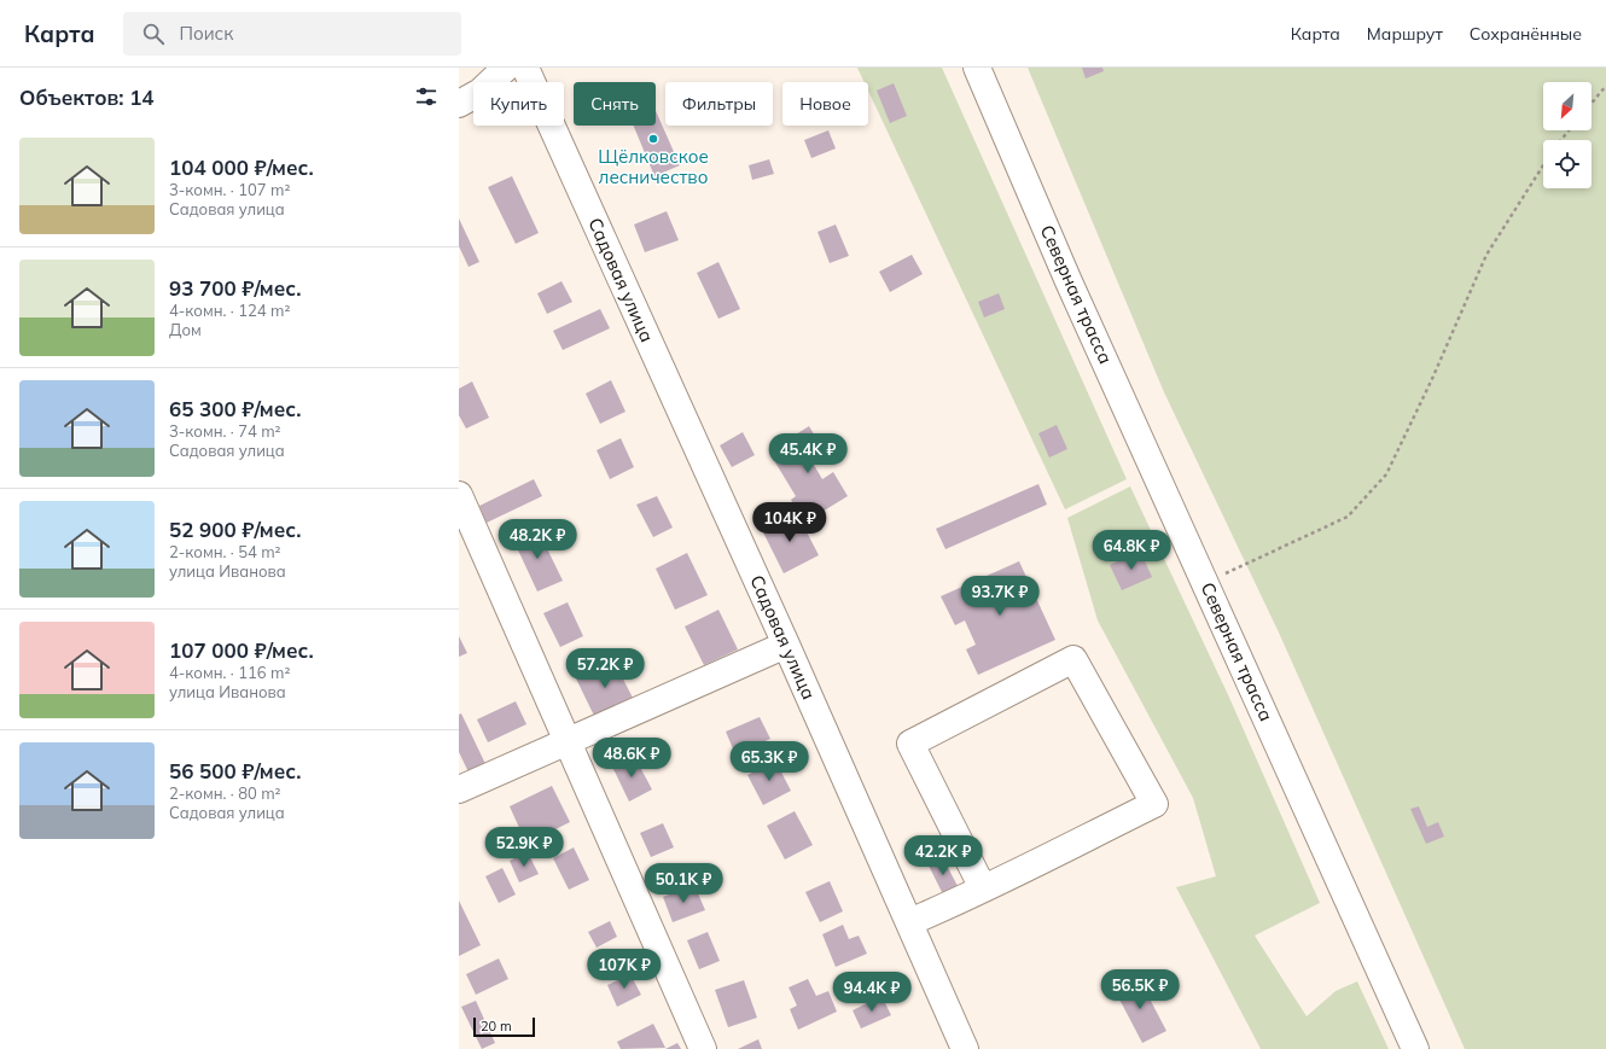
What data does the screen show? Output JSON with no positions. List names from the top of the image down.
{
  "streets": {
    "street": ["Садовая улица", "Северная трасса"]
  },
  "places": ["Щёлковское лесничество"],
  "scale_bar": "20 m",
  "north": "bottom left",
  "page": {
    "header": "Карта",
    "search": "Поиск",
    "nav": ["Карта", "Маршрут", "Сохранённые"],
    "heading": "Объектов: 14",
    "chip": [
      "Купить",
      "Снять",
      "Фильтры",
      "Новое"
    ],
    "list": [
      {
        "name": "104 000 ₽/мес.",
        "note": "3-комн. · 107 m² · Садовая улица"
      },
      {
        "name": "93 700 ₽/мес.",
        "note": "4-комн. · 124 m² · Дом"
      },
      {
        "name": "65 300 ₽/мес.",
        "note": "3-комн. · 74 m² · Садовая улица"
      },
      {
        "name": "52 900 ₽/мес.",
        "note": "2-комн. · 54 m² · улица Иванова"
      },
      {
        "name": "107 000 ₽/мес.",
        "note": "4-комн. · 116 m² · улица Иванова"
      },
      {
        "name": "56 500 ₽/мес.",
        "note": "2-комн. · 80 m² · Садовая улица"
      }
    ],
    "price": [
      "45.4K ₽",
      "104K ₽",
      "48.2K ₽",
      "64.8K ₽",
      "93.7K ₽",
      "57.2K ₽",
      "48.6K ₽",
      "65.3K ₽",
      "52.9K ₽",
      "42.2K ₽",
      "50.1K ₽",
      "107K ₽",
      "56.5K ₽",
      "94.4K ₽"
    ],
    "scale": "20 m"
  }
}
